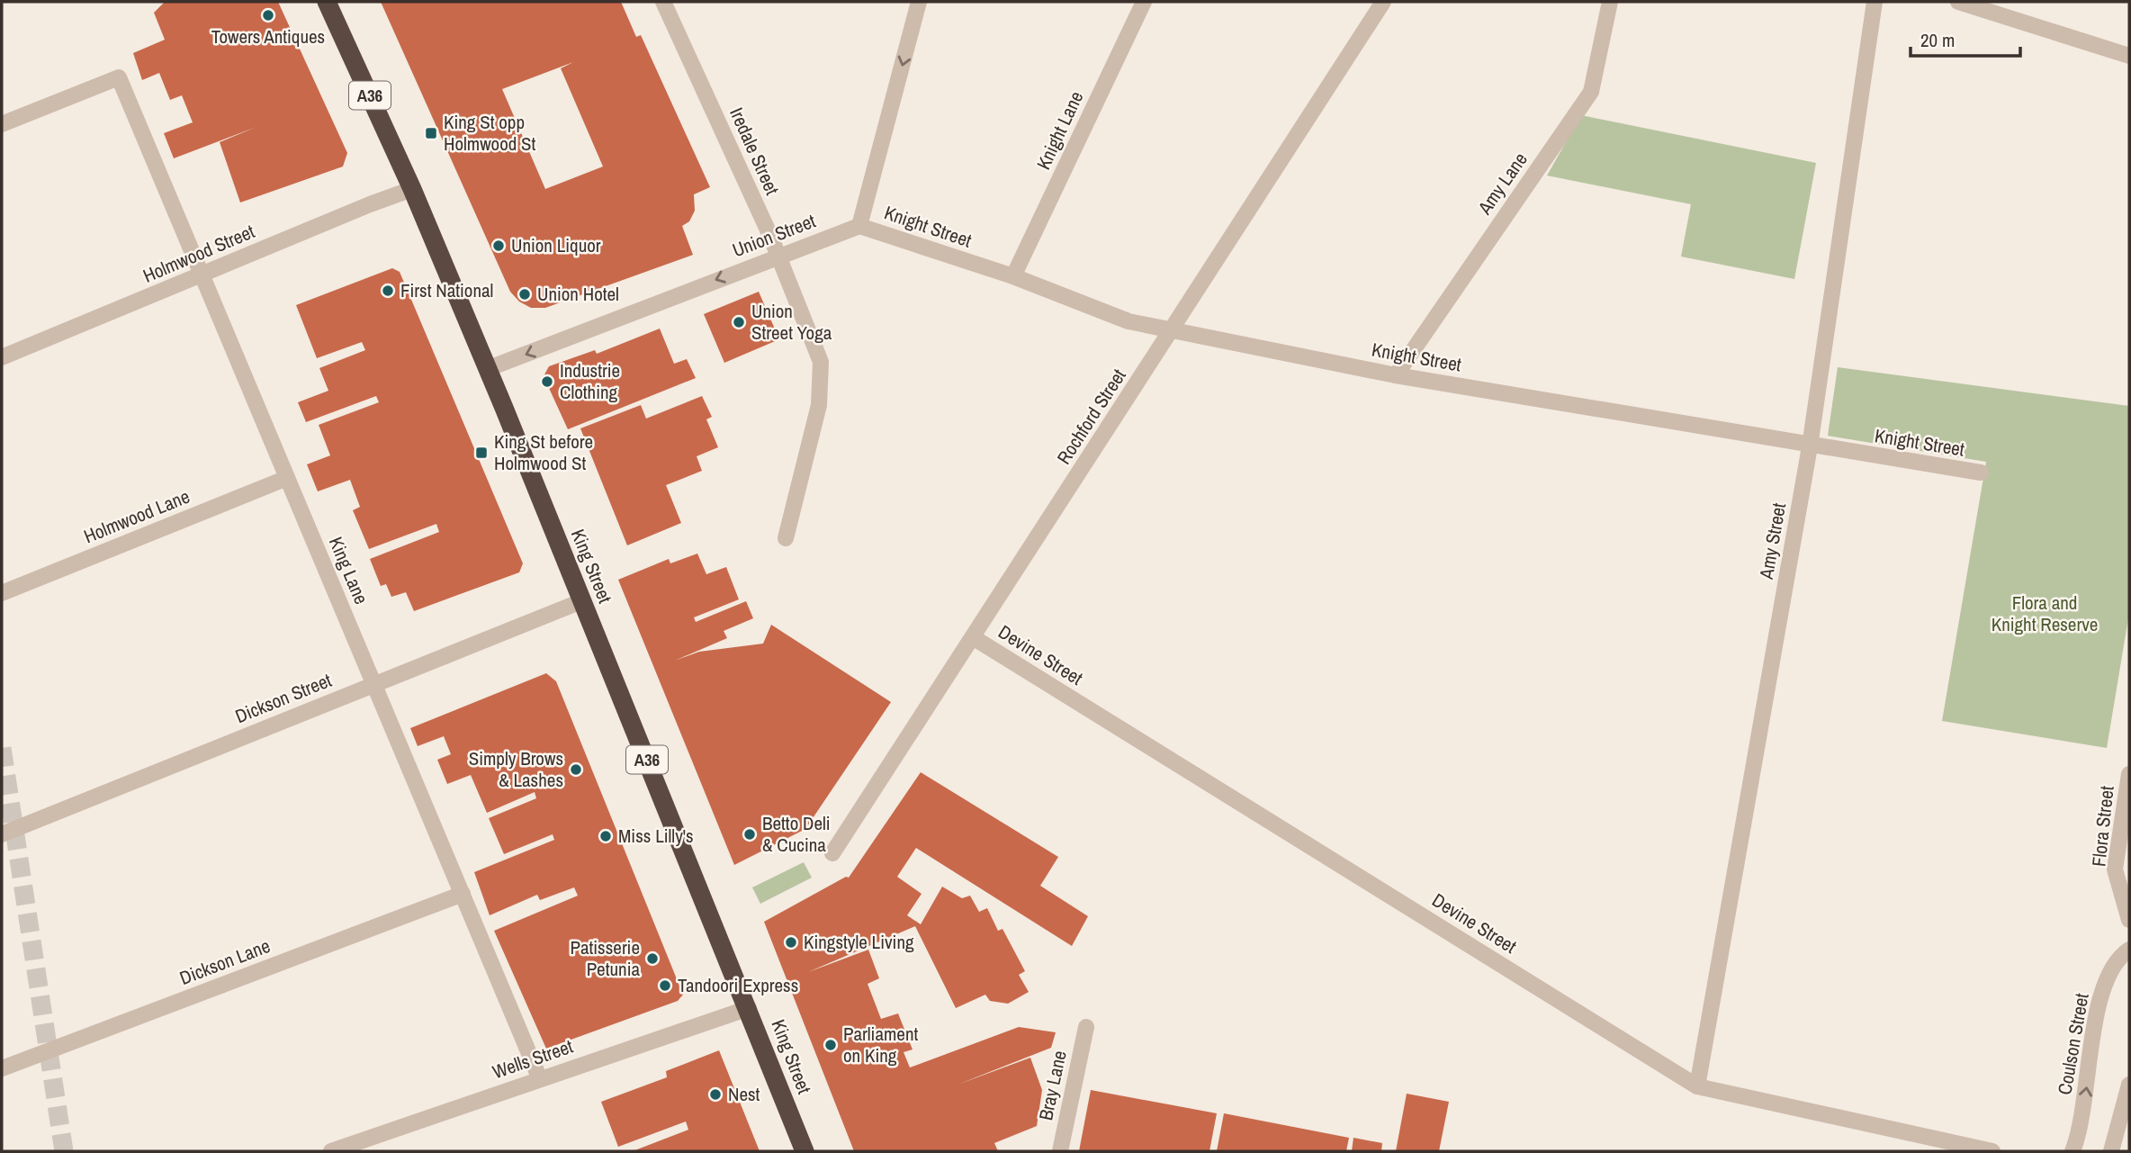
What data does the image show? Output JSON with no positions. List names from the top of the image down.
{
  "streets": {
    "highway": ["A36", "King Street"],
    "street": [
      "Knight Lane",
      "Iredale Street",
      "Amy Lane",
      "Knight Street",
      "Union Street",
      "Holmwood Street",
      "Rochford Street",
      "Holmwood Lane",
      "Amy Street",
      "King Lane",
      "Devine Street",
      "Dickson Street",
      "Flora Street",
      "Dickson Lane",
      "Coulson Street",
      "Wells Street",
      "Bray Lane"
    ]
  },
  "crossings": [
    ["Knight Lane", "Knight Street"],
    ["Iredale Street", "Union Street"],
    ["Amy Lane", "Knight Street"],
    ["Knight Street", "Union Street"],
    ["Knight Street", "Rochford Street"],
    ["Knight Street", "Amy Street"],
    ["Union Street", "King Street"],
    ["Holmwood Street", "King Street"],
    ["Holmwood Street", "King Lane"],
    ["Rochford Street", "Devine Street"],
    ["Holmwood Lane", "King Lane"],
    ["Amy Street", "Devine Street"],
    ["King Street", "Dickson Street"],
    ["King Street", "Wells Street"],
    ["King Lane", "Dickson Street"],
    ["King Lane", "Dickson Lane"],
    ["King Lane", "Wells Street"]
  ],
  "one_way": ["Union Street"],
  "parks": ["Flora and Knight Reserve"],
  "places": {
    "other": [
      "Towers Antiques",
      "Union Liquor",
      "First National",
      "Union Hotel",
      "Union Street Yoga",
      "Industrie Clothing",
      "Simply Brows & Lashes",
      "Betto Deli & Cucina",
      "Miss Lilly's",
      "Kingstyle Living",
      "Patisserie Petunia",
      "Tandoori Express",
      "Parliament on King",
      "Nest"
    ],
    "transit": ["King St opp Holmwood St", "King St before Holmwood St"]
  },
  "scale_bar": "20 m"
}
